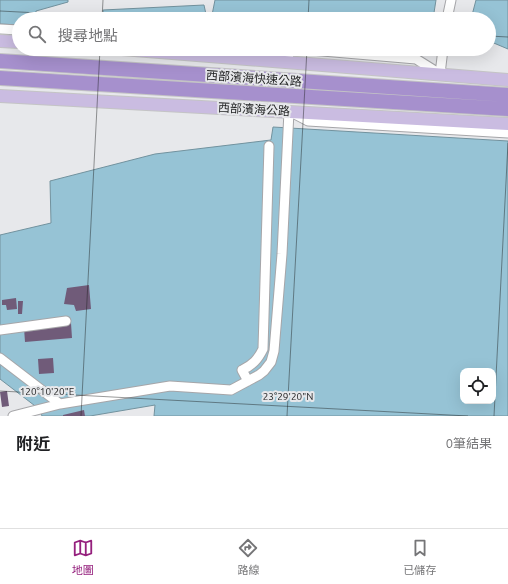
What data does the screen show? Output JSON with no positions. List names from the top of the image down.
{
  "streets": {
    "highway": ["西部濱海快速公路"],
    "main road": ["西部濱海公路"]
  },
  "page": {
    "search": "搜尋地點",
    "heading": ["附近", "0筆結果"],
    "nav": ["地圖", "路線", "已儲存"]
  },
  "coordinates": ["120°10'20\"E", "23°29'20\"N"]
}
